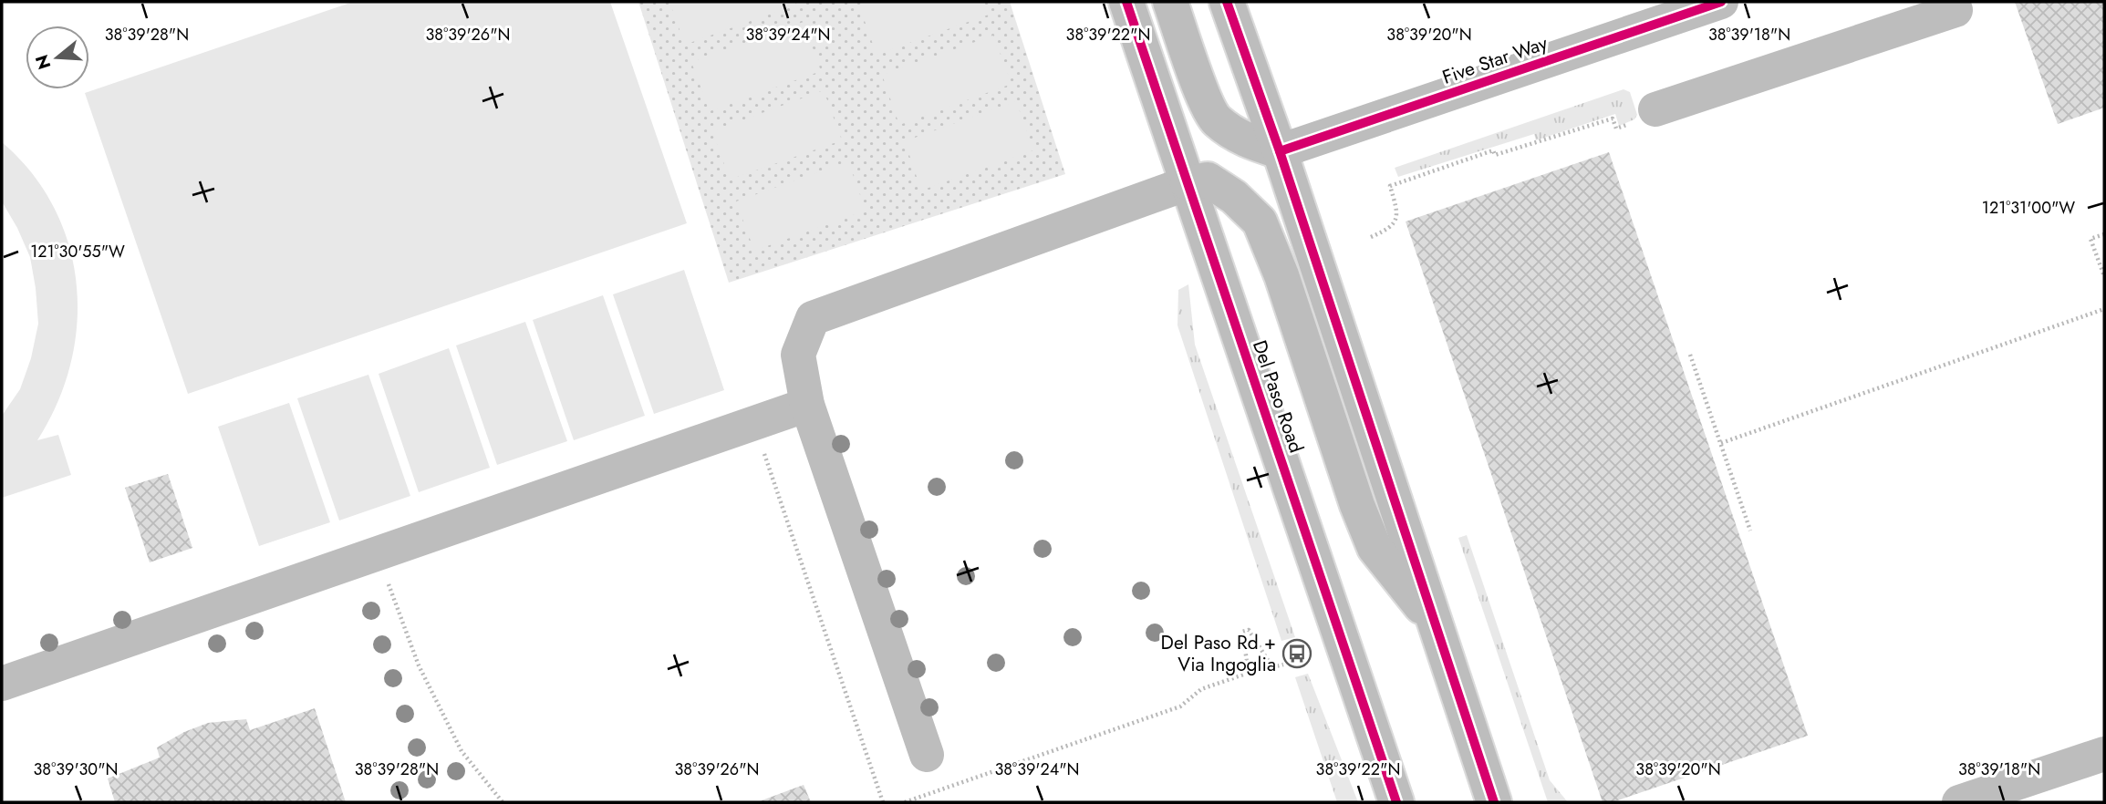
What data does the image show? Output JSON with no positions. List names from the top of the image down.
{
  "streets": {
    "main road": ["Five Star Way", "Del Paso Road"]
  },
  "places": {
    "bus stop": ["Del Paso Rd + Via Ingoglia"]
  },
  "north": "left",
  "coordinates": [
    "38°39'28\"N",
    "38°39'26\"N",
    "38°39'24\"N",
    "38°39'22\"N",
    "38°39'20\"N",
    "38°39'18\"N",
    "121°31'00\"W",
    "121°30'55\"W",
    "38°39'30\"N"
  ]
}
